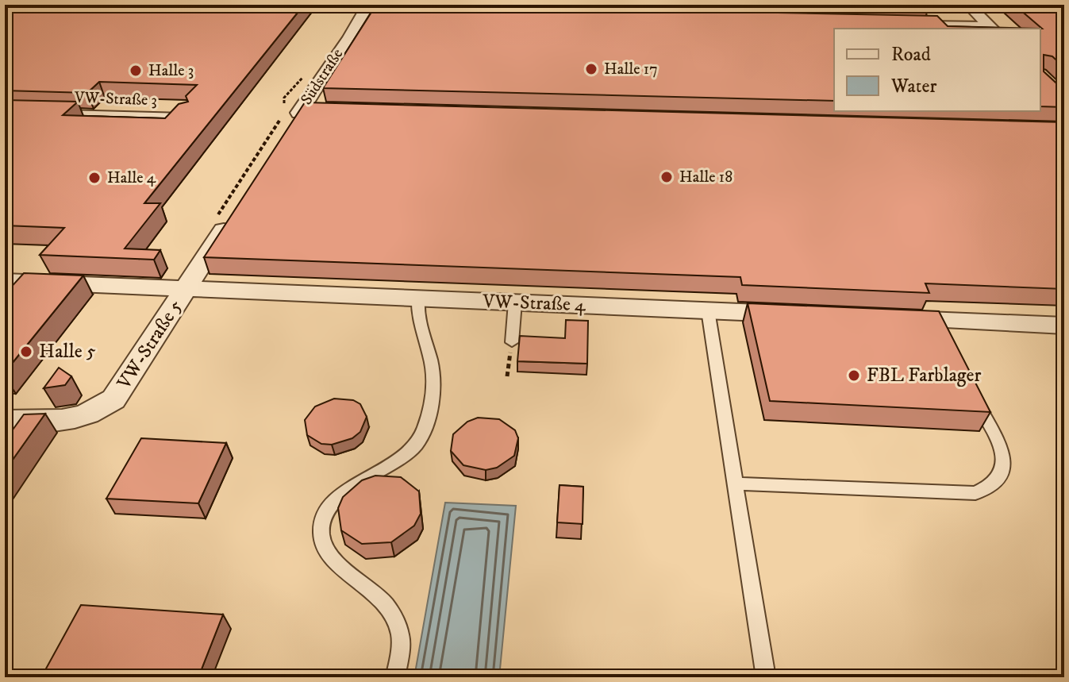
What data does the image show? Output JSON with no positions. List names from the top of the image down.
{
  "streets": {
    "street": ["Südstraße", "VW-Straße 4", "VW-Straße 5"],
    "lane": ["VW-Straße 3"]
  },
  "crossings": [
    ["VW-Straße 4", "VW-Straße 5"]
  ],
  "places": [
    "Halle 17",
    "Halle 3",
    "Halle 18",
    "Halle 4",
    "Halle 5",
    "FBL Farblager"
  ],
  "legend": ["Road", "Water"]
}
